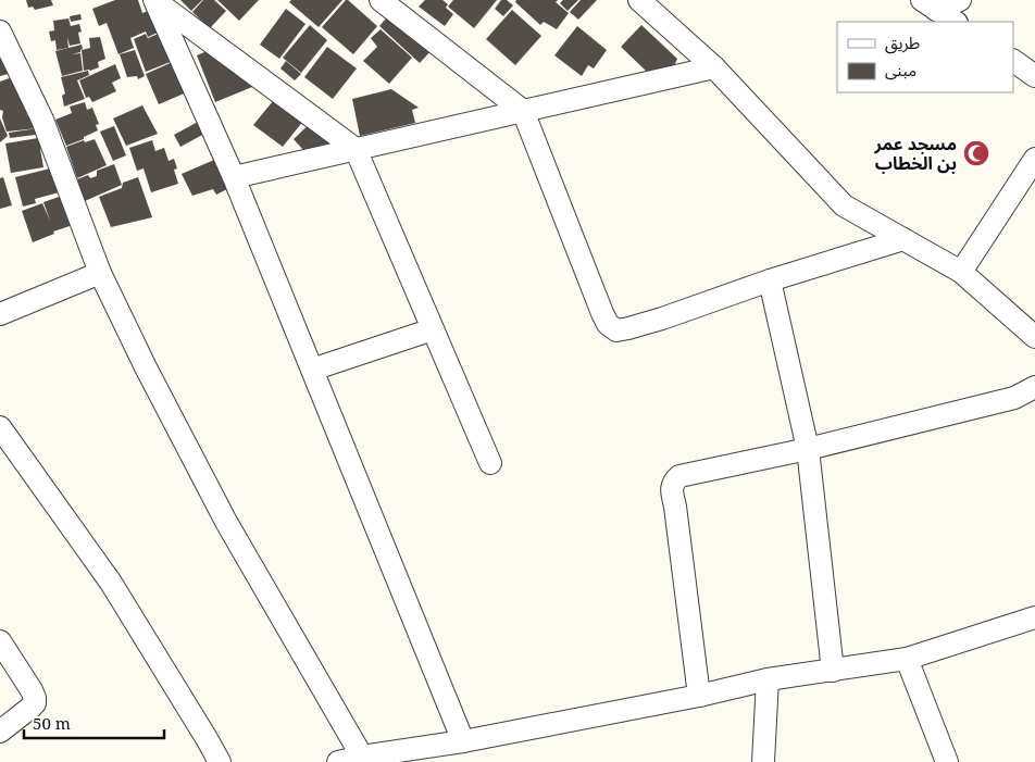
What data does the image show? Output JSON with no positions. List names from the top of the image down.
{
  "places": {
    "mosque": ["مسجد عمر بن الخطاب"]
  },
  "legend": ["طريق", "مبنى"],
  "scale_bar": "50 m"
}
